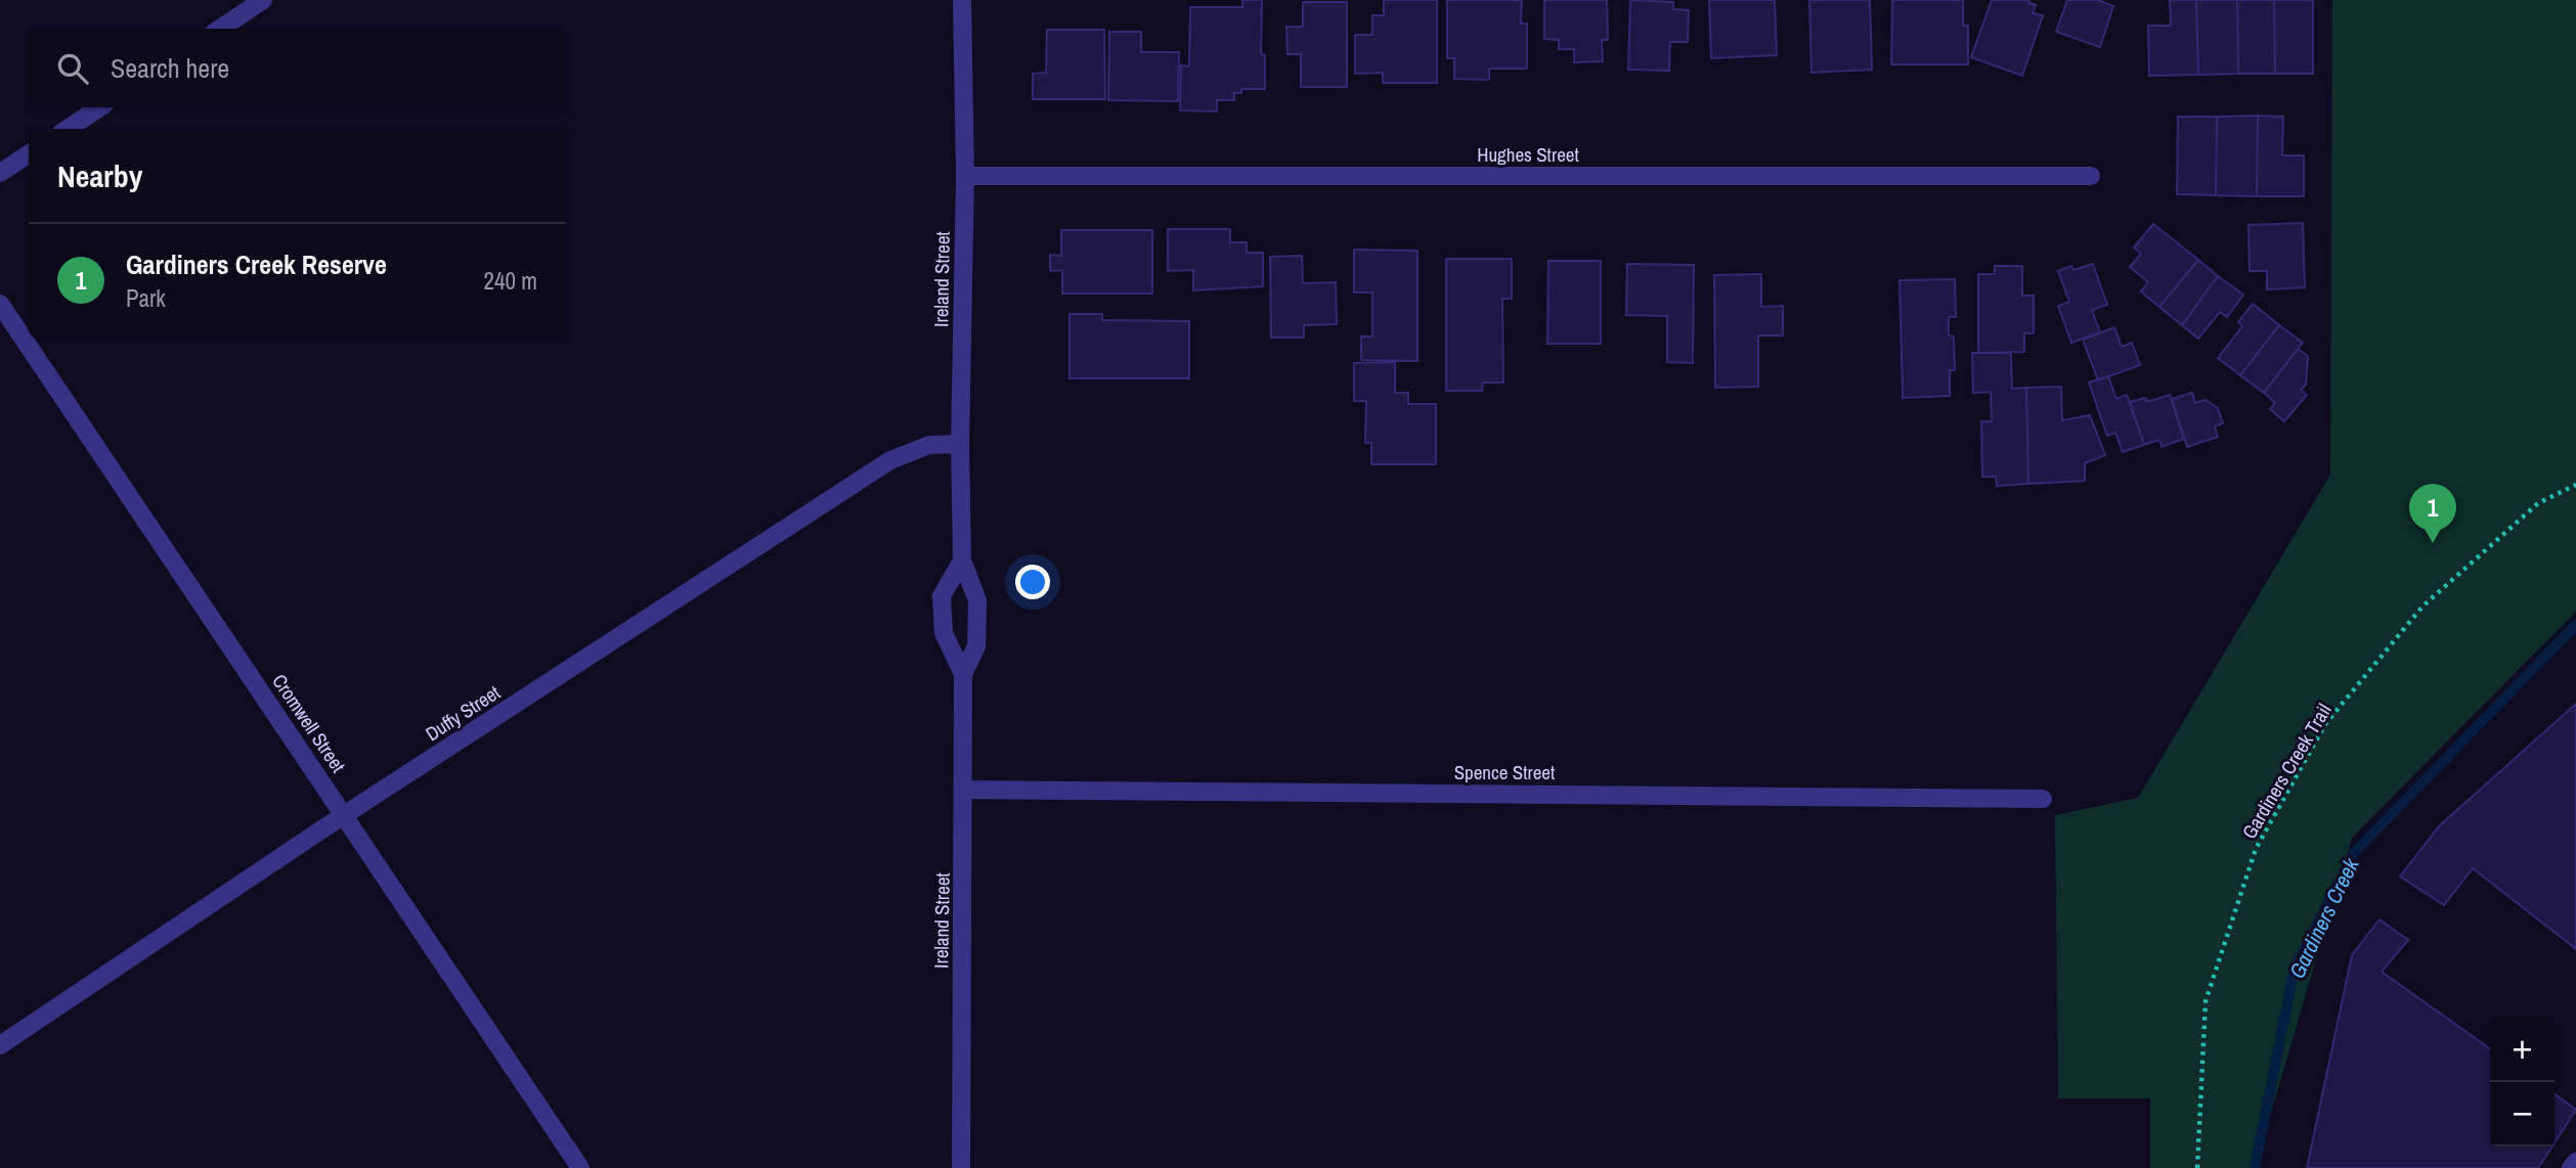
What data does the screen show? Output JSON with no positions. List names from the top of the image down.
{
  "streets": {
    "street": [
      "Hughes Street",
      "Ireland Street",
      "Duffy Street",
      "Cromwell Street",
      "Spence Street"
    ],
    "path": ["Gardiners Creek Trail"]
  },
  "crossings": [
    ["Hughes Street", "Ireland Street"],
    ["Ireland Street", "Duffy Street"],
    ["Ireland Street", "Spence Street"],
    ["Duffy Street", "Cromwell Street"]
  ],
  "water": ["Gardiners Creek"],
  "page": {
    "search": "Search here",
    "heading": "Nearby",
    "list": [
      {
        "mark": "1",
        "name": "Gardiners Creek Reserve",
        "note": "Park",
        "value": "240 m"
      }
    ],
    "pins": "1",
    "map_buttons": ["+", "−"]
  }
}
